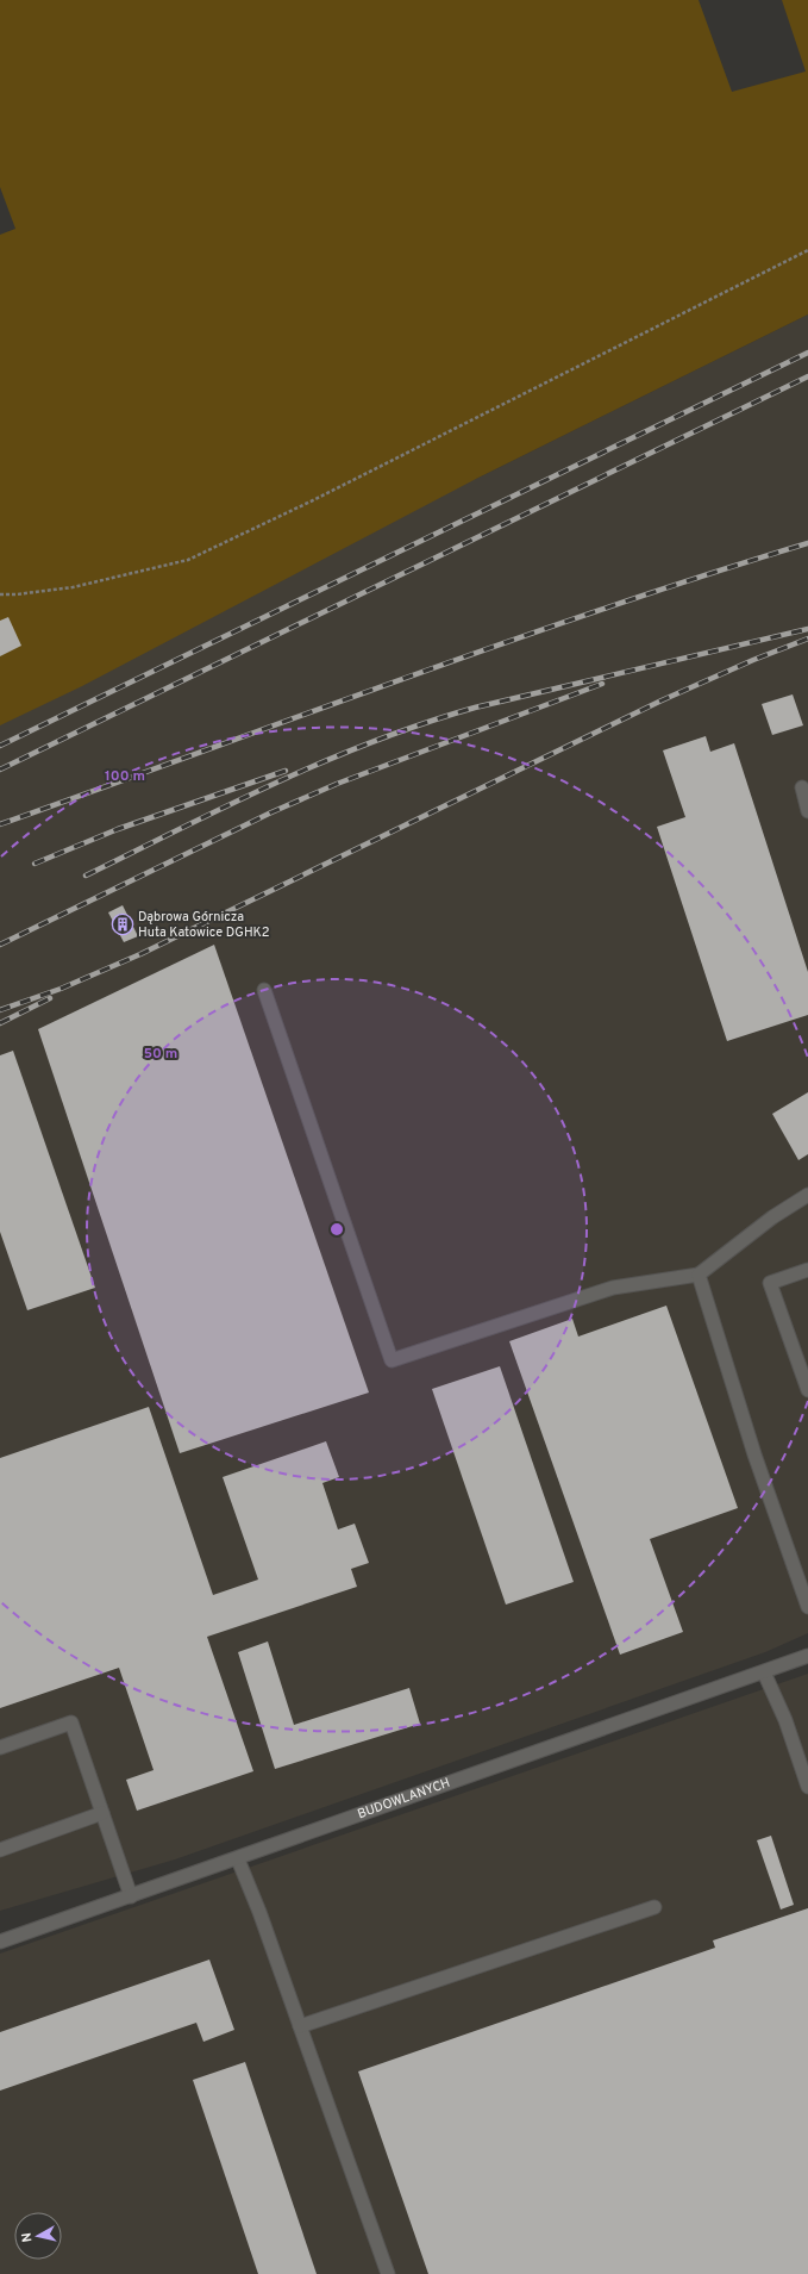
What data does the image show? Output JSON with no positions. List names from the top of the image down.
{
  "streets": {
    "street": ["BUDOWLANYCH"]
  },
  "places": {
    "building": ["Dąbrowa Górnicza Huta Katowice DGHK2"]
  },
  "north": "left",
  "rings": ["100 m", "50 m"]
}
